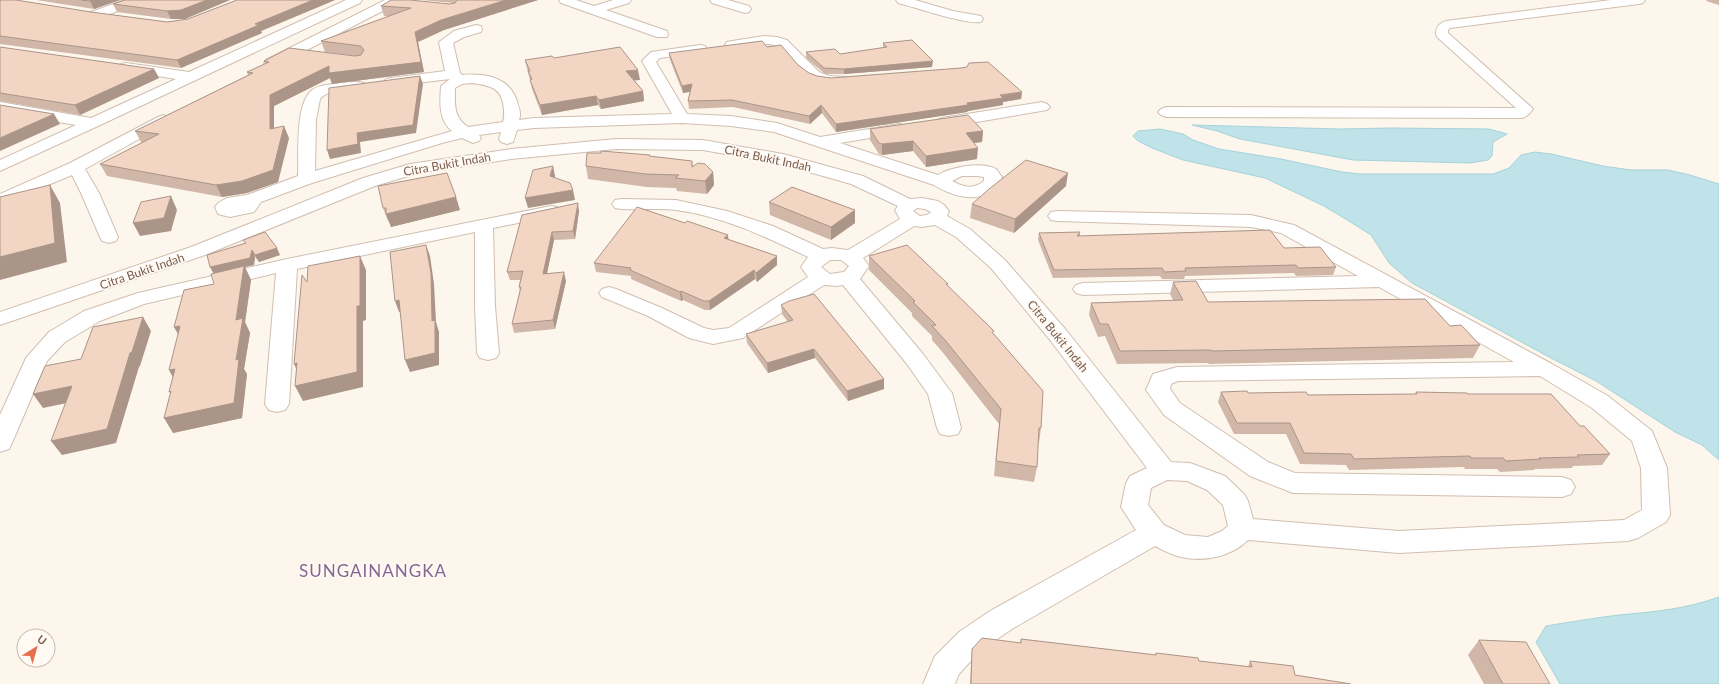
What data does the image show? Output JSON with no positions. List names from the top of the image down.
{
  "streets": {
    "street": ["Citra Bukit Indah"]
  },
  "districts": ["SUNGAINANGKA"],
  "north": "top right"
}
